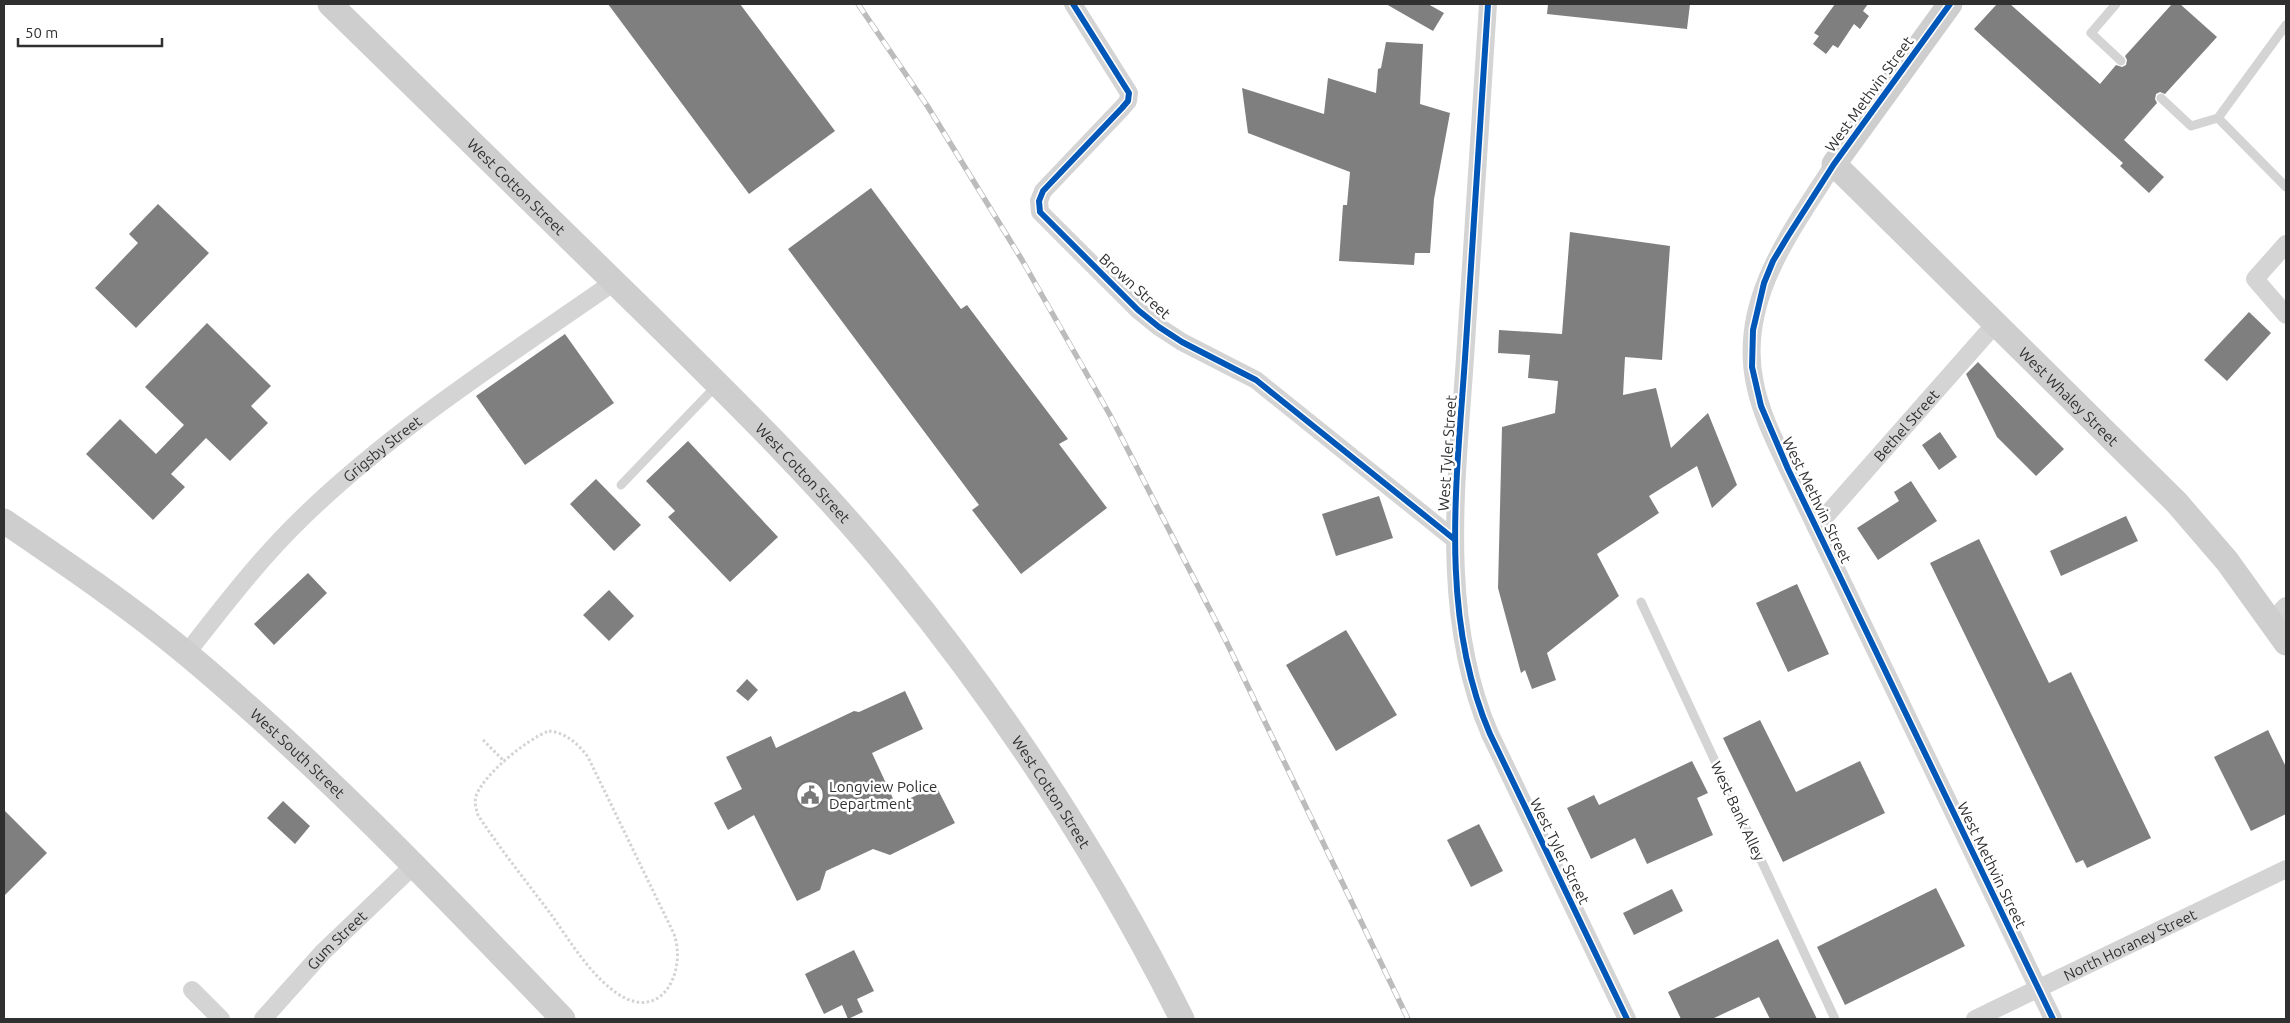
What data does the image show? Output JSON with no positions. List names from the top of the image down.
{
  "streets": {
    "street": [
      "West Methvin Street",
      "West Cotton Street",
      "Brown Street",
      "West Whaley Street",
      "Bethel Street",
      "Grigsby Street",
      "West Tyler Street",
      "West South Street",
      "Gum Street",
      "North Horaney Street"
    ],
    "lane": ["West Bank Alley"]
  },
  "crossings": [
    ["West Methvin Street", "West Whaley Street"],
    ["West Methvin Street", "Bethel Street"],
    ["West Methvin Street", "North Horaney Street"],
    ["West Cotton Street", "Grigsby Street"],
    ["Brown Street", "West Tyler Street"],
    ["West Whaley Street", "Bethel Street"],
    ["Grigsby Street", "West South Street"],
    ["West South Street", "Gum Street"]
  ],
  "places": {
    "public building": ["Longview Police Department"]
  },
  "scale_bar": "50 m"
}
